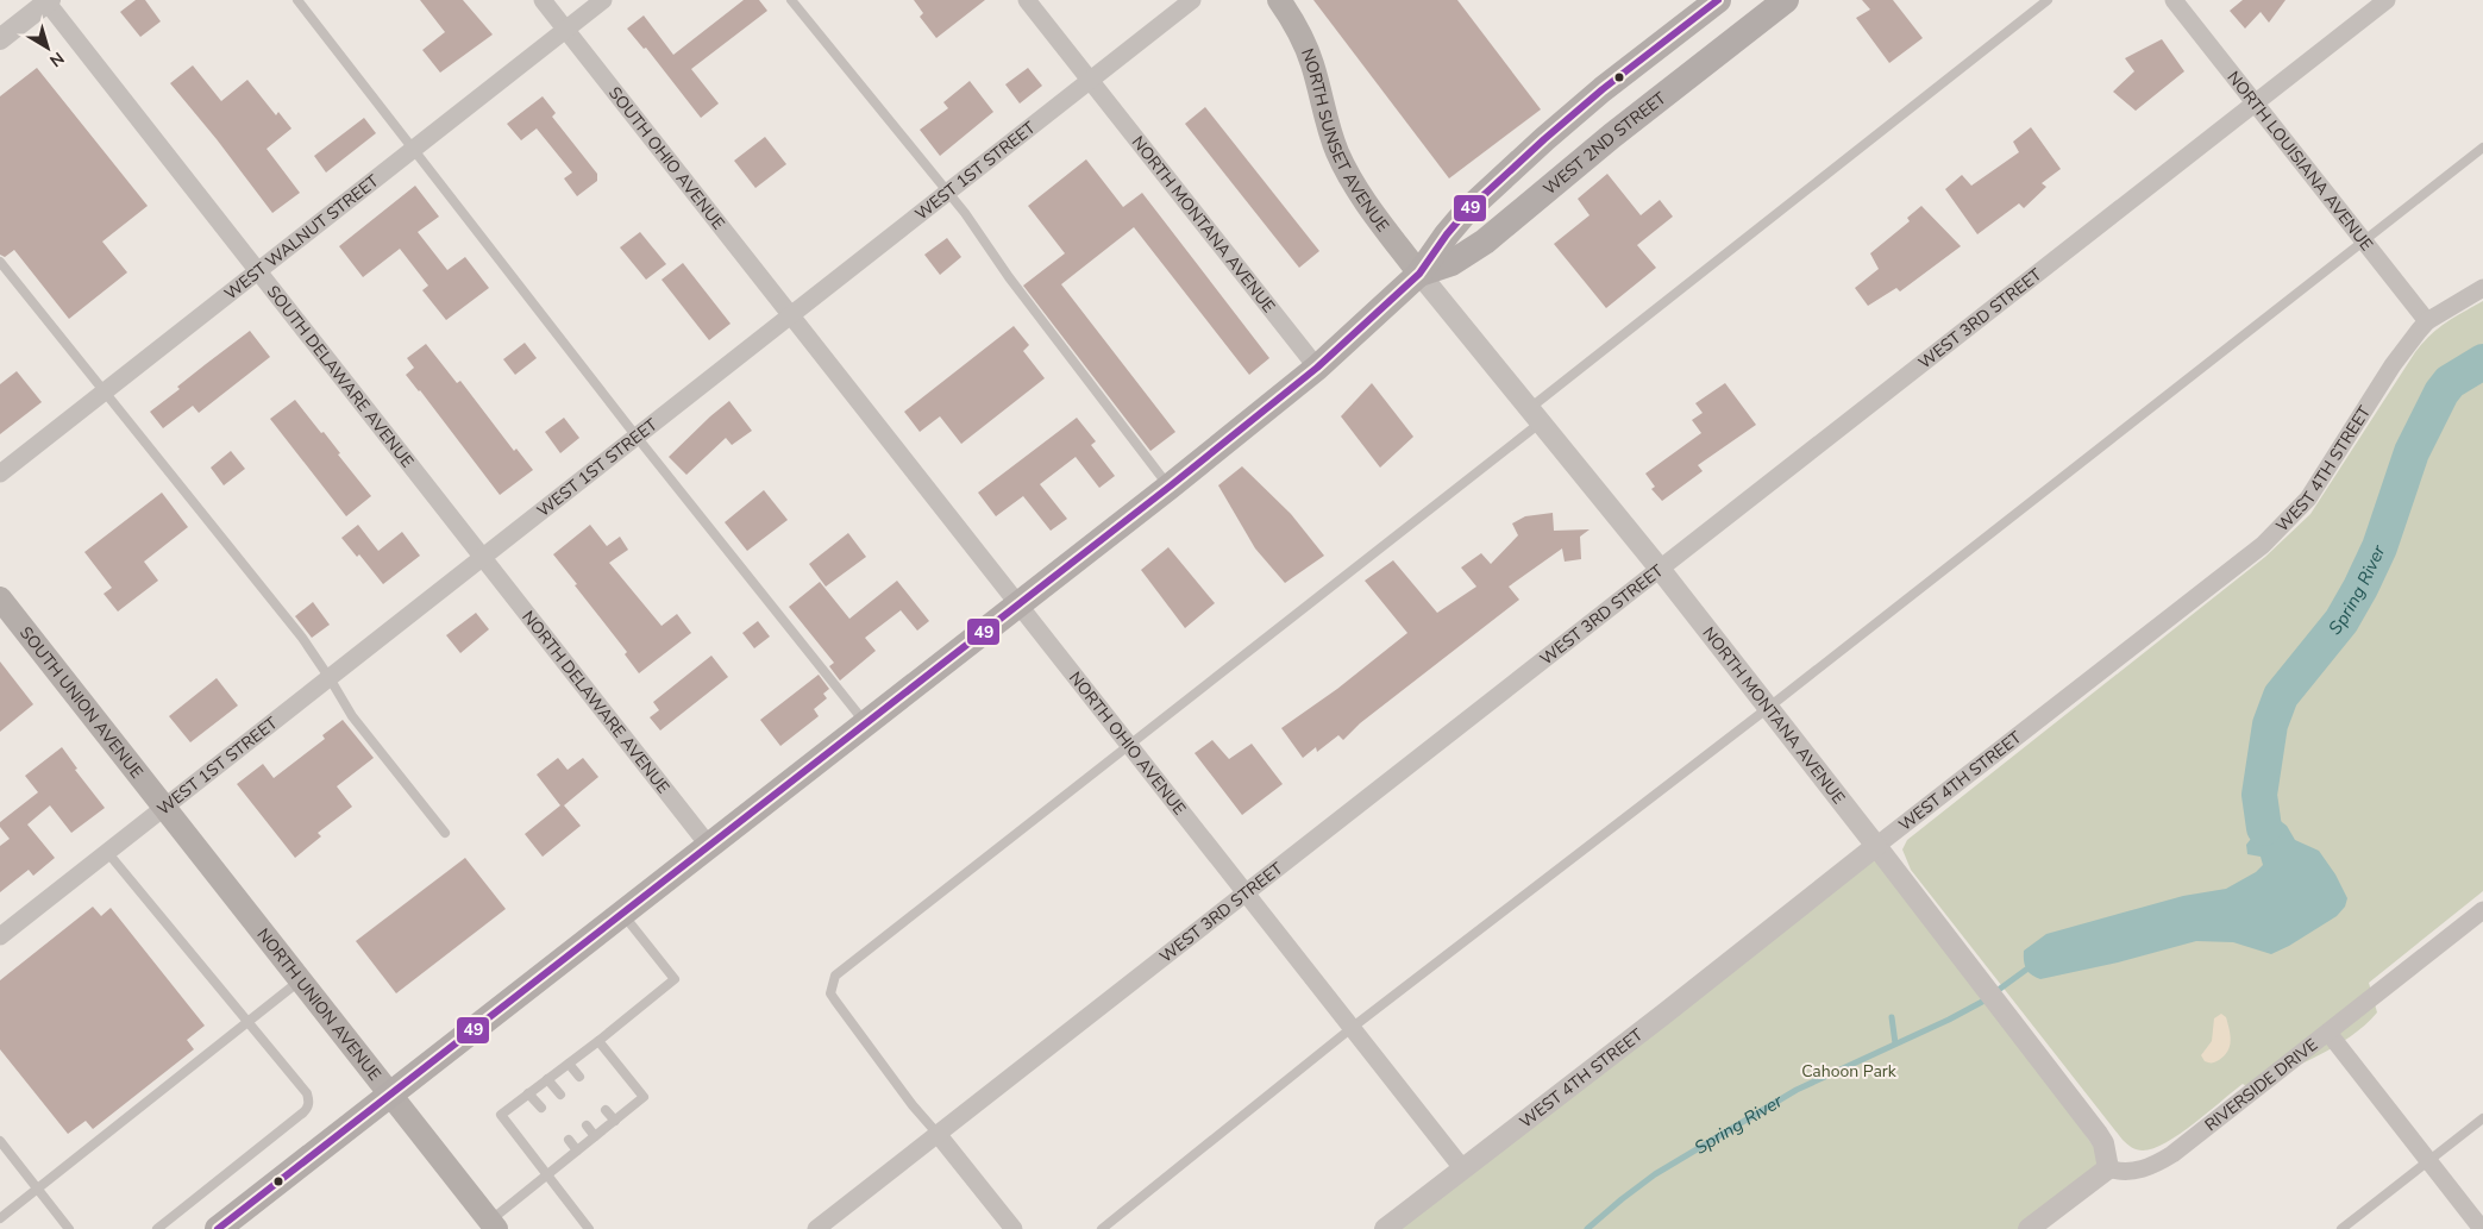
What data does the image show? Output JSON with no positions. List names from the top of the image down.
{
  "streets": {
    "main road": [
      "NORTH SUNSET AVENUE",
      "WEST 2ND STREET",
      "SOUTH UNION AVENUE",
      "NORTH UNION AVENUE"
    ],
    "street": [
      "SOUTH OHIO AVENUE",
      "NORTH LOUISIANA AVENUE",
      "WEST 1ST STREET",
      "NORTH MONTANA AVENUE",
      "WEST WALNUT STREET",
      "WEST 3RD STREET",
      "SOUTH DELAWARE AVENUE",
      "WEST 4TH STREET",
      "NORTH DELAWARE AVENUE",
      "NORTH OHIO AVENUE",
      "RIVERSIDE DRIVE"
    ]
  },
  "crossings": [
    ["NORTH SUNSET AVENUE", "WEST 2ND STREET"],
    ["NORTH SUNSET AVENUE", "NORTH MONTANA AVENUE"],
    ["WEST 2ND STREET", "NORTH MONTANA AVENUE"],
    ["WEST 2ND STREET", "NORTH DELAWARE AVENUE"],
    ["WEST 2ND STREET", "NORTH OHIO AVENUE"],
    ["WEST 2ND STREET", "NORTH UNION AVENUE"],
    ["SOUTH OHIO AVENUE", "WEST 1ST STREET"],
    ["SOUTH OHIO AVENUE", "WEST WALNUT STREET"],
    ["SOUTH OHIO AVENUE", "NORTH OHIO AVENUE"],
    ["NORTH LOUISIANA AVENUE", "WEST 3RD STREET"],
    ["NORTH LOUISIANA AVENUE", "WEST 4TH STREET"],
    ["WEST 1ST STREET", "NORTH MONTANA AVENUE"],
    ["WEST 1ST STREET", "SOUTH DELAWARE AVENUE"],
    ["WEST 1ST STREET", "NORTH DELAWARE AVENUE"],
    ["WEST 1ST STREET", "SOUTH UNION AVENUE"],
    ["WEST 1ST STREET", "NORTH OHIO AVENUE"],
    ["WEST 1ST STREET", "NORTH UNION AVENUE"],
    ["NORTH MONTANA AVENUE", "WEST 3RD STREET"],
    ["NORTH MONTANA AVENUE", "WEST 4TH STREET"],
    ["NORTH MONTANA AVENUE", "RIVERSIDE DRIVE"],
    ["WEST WALNUT STREET", "SOUTH DELAWARE AVENUE"],
    ["WEST 3RD STREET", "NORTH OHIO AVENUE"],
    ["SOUTH DELAWARE AVENUE", "NORTH DELAWARE AVENUE"],
    ["WEST 4TH STREET", "NORTH OHIO AVENUE"],
    ["SOUTH UNION AVENUE", "NORTH UNION AVENUE"]
  ],
  "water": ["Spring River"],
  "parks": ["Cahoon Park"],
  "lines": ["transit line 49"],
  "north": "bottom right"
}
